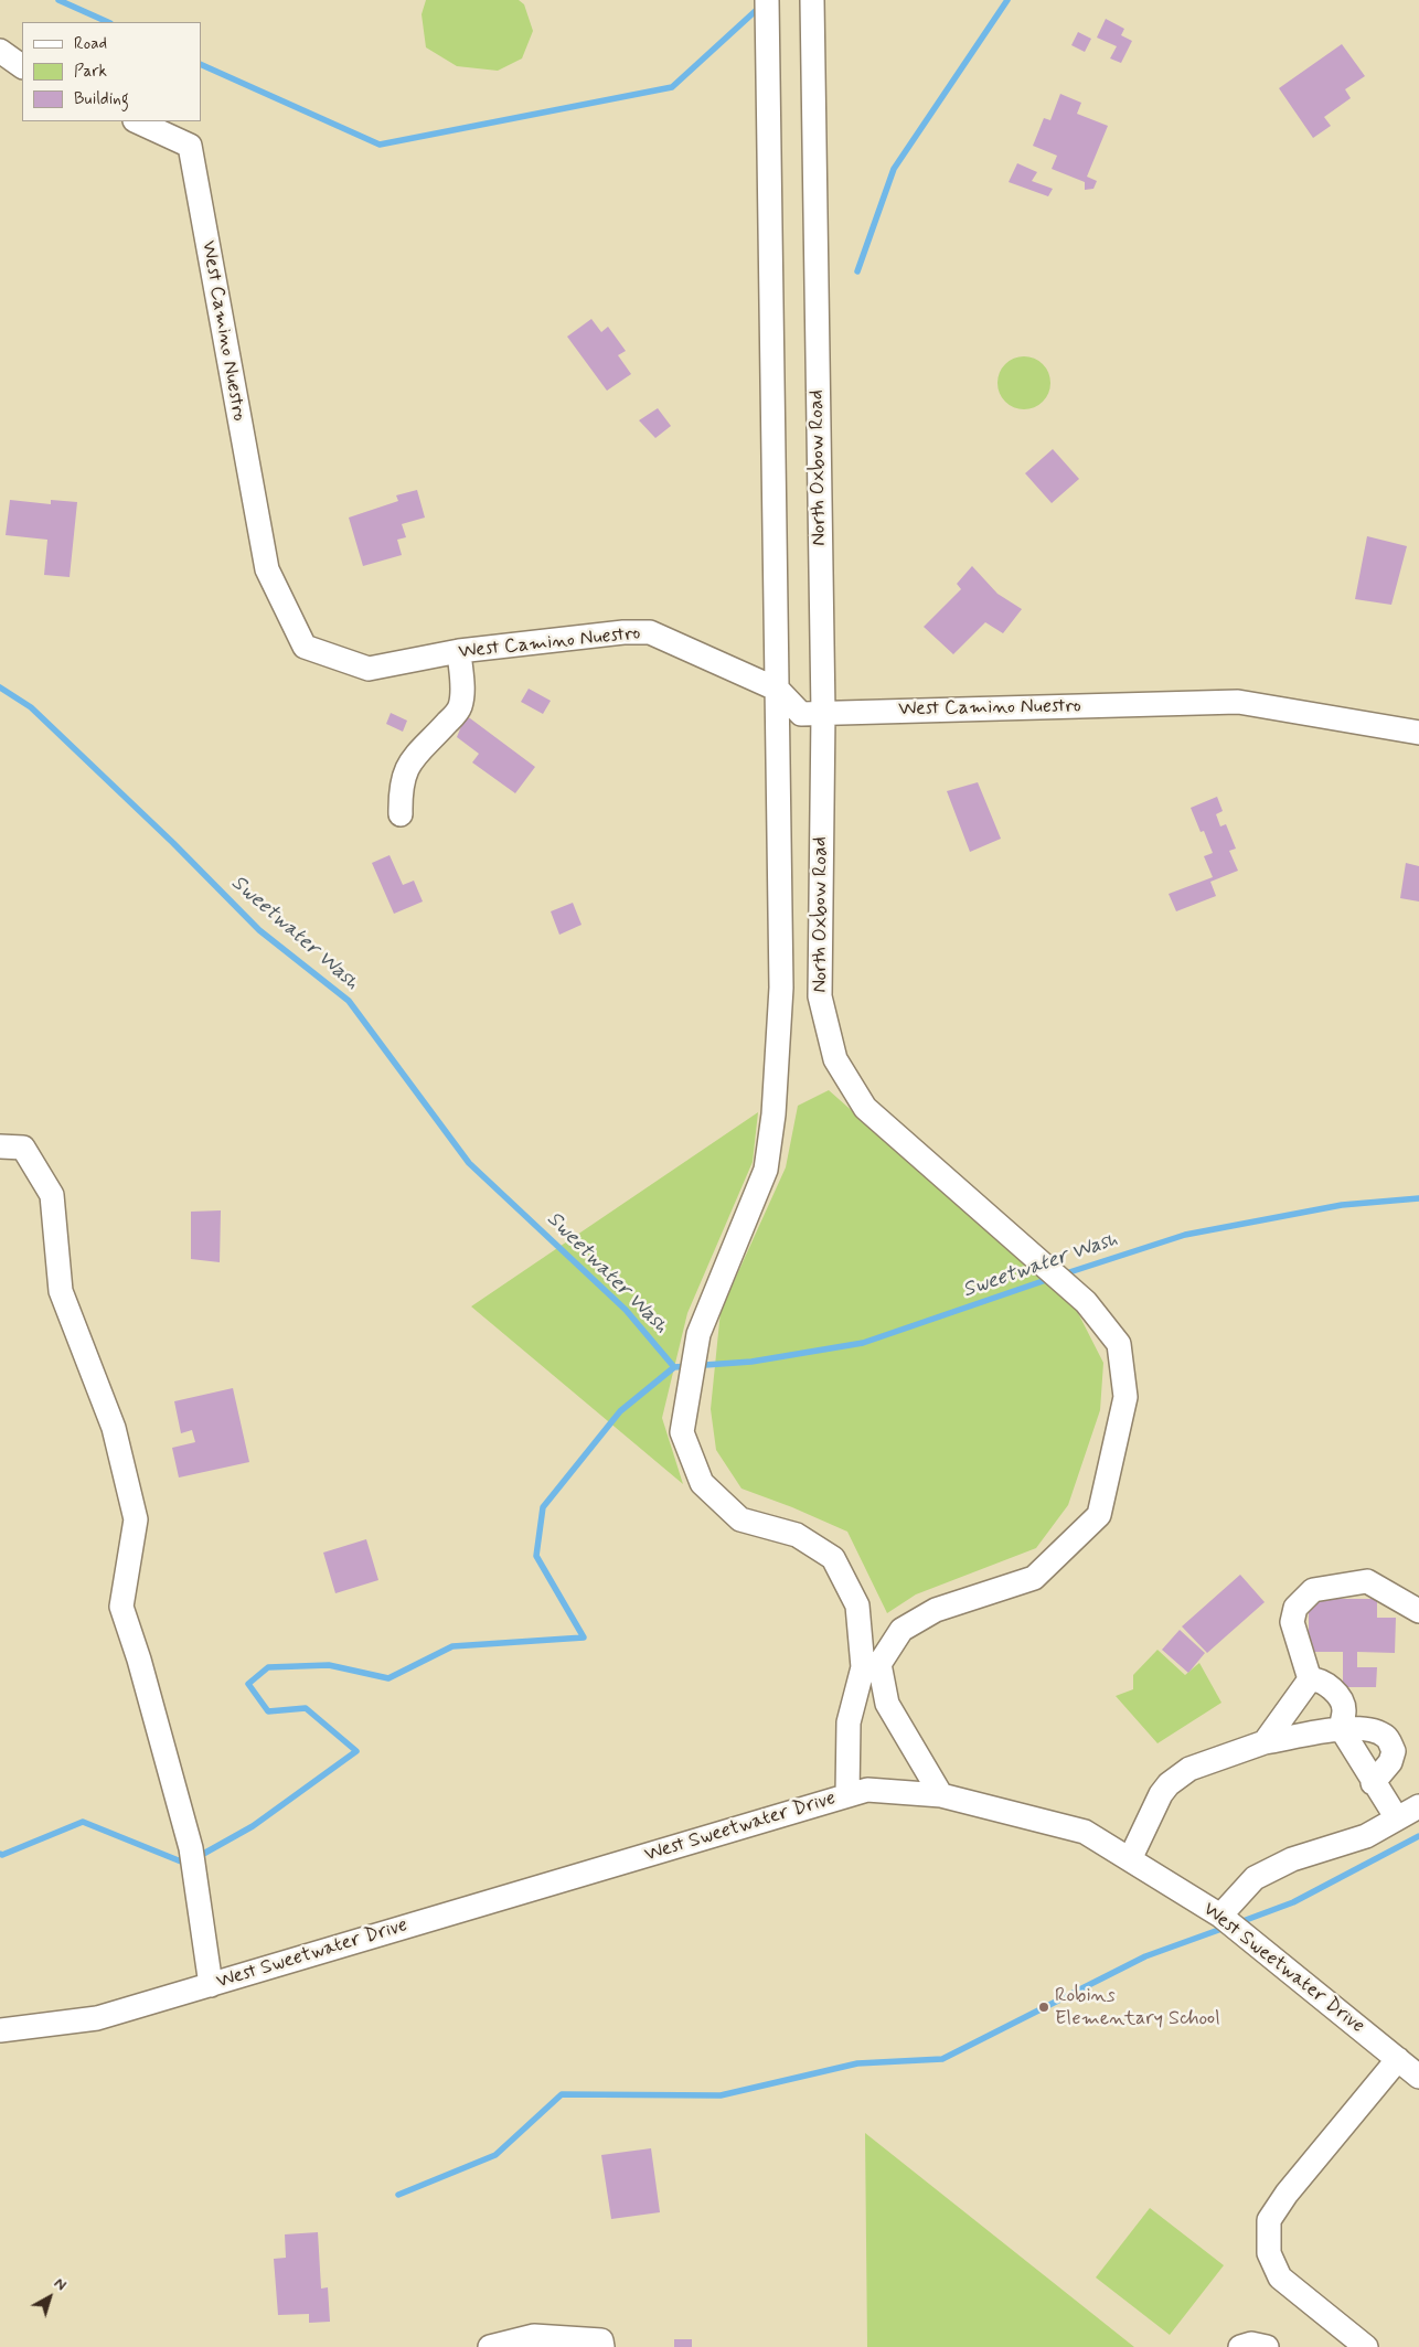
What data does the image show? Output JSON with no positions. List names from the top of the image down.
{
  "streets": {
    "street": ["West Camino Nuestro", "North Oxbow Road", "West Sweetwater Drive"]
  },
  "crossings": [
    ["West Camino Nuestro", "North Oxbow Road"],
    ["North Oxbow Road", "West Sweetwater Drive"]
  ],
  "water": ["Sweetwater Wash"],
  "places": ["Robins Elementary School"],
  "legend": ["Road", "Park", "Building"],
  "north": "top right"
}
